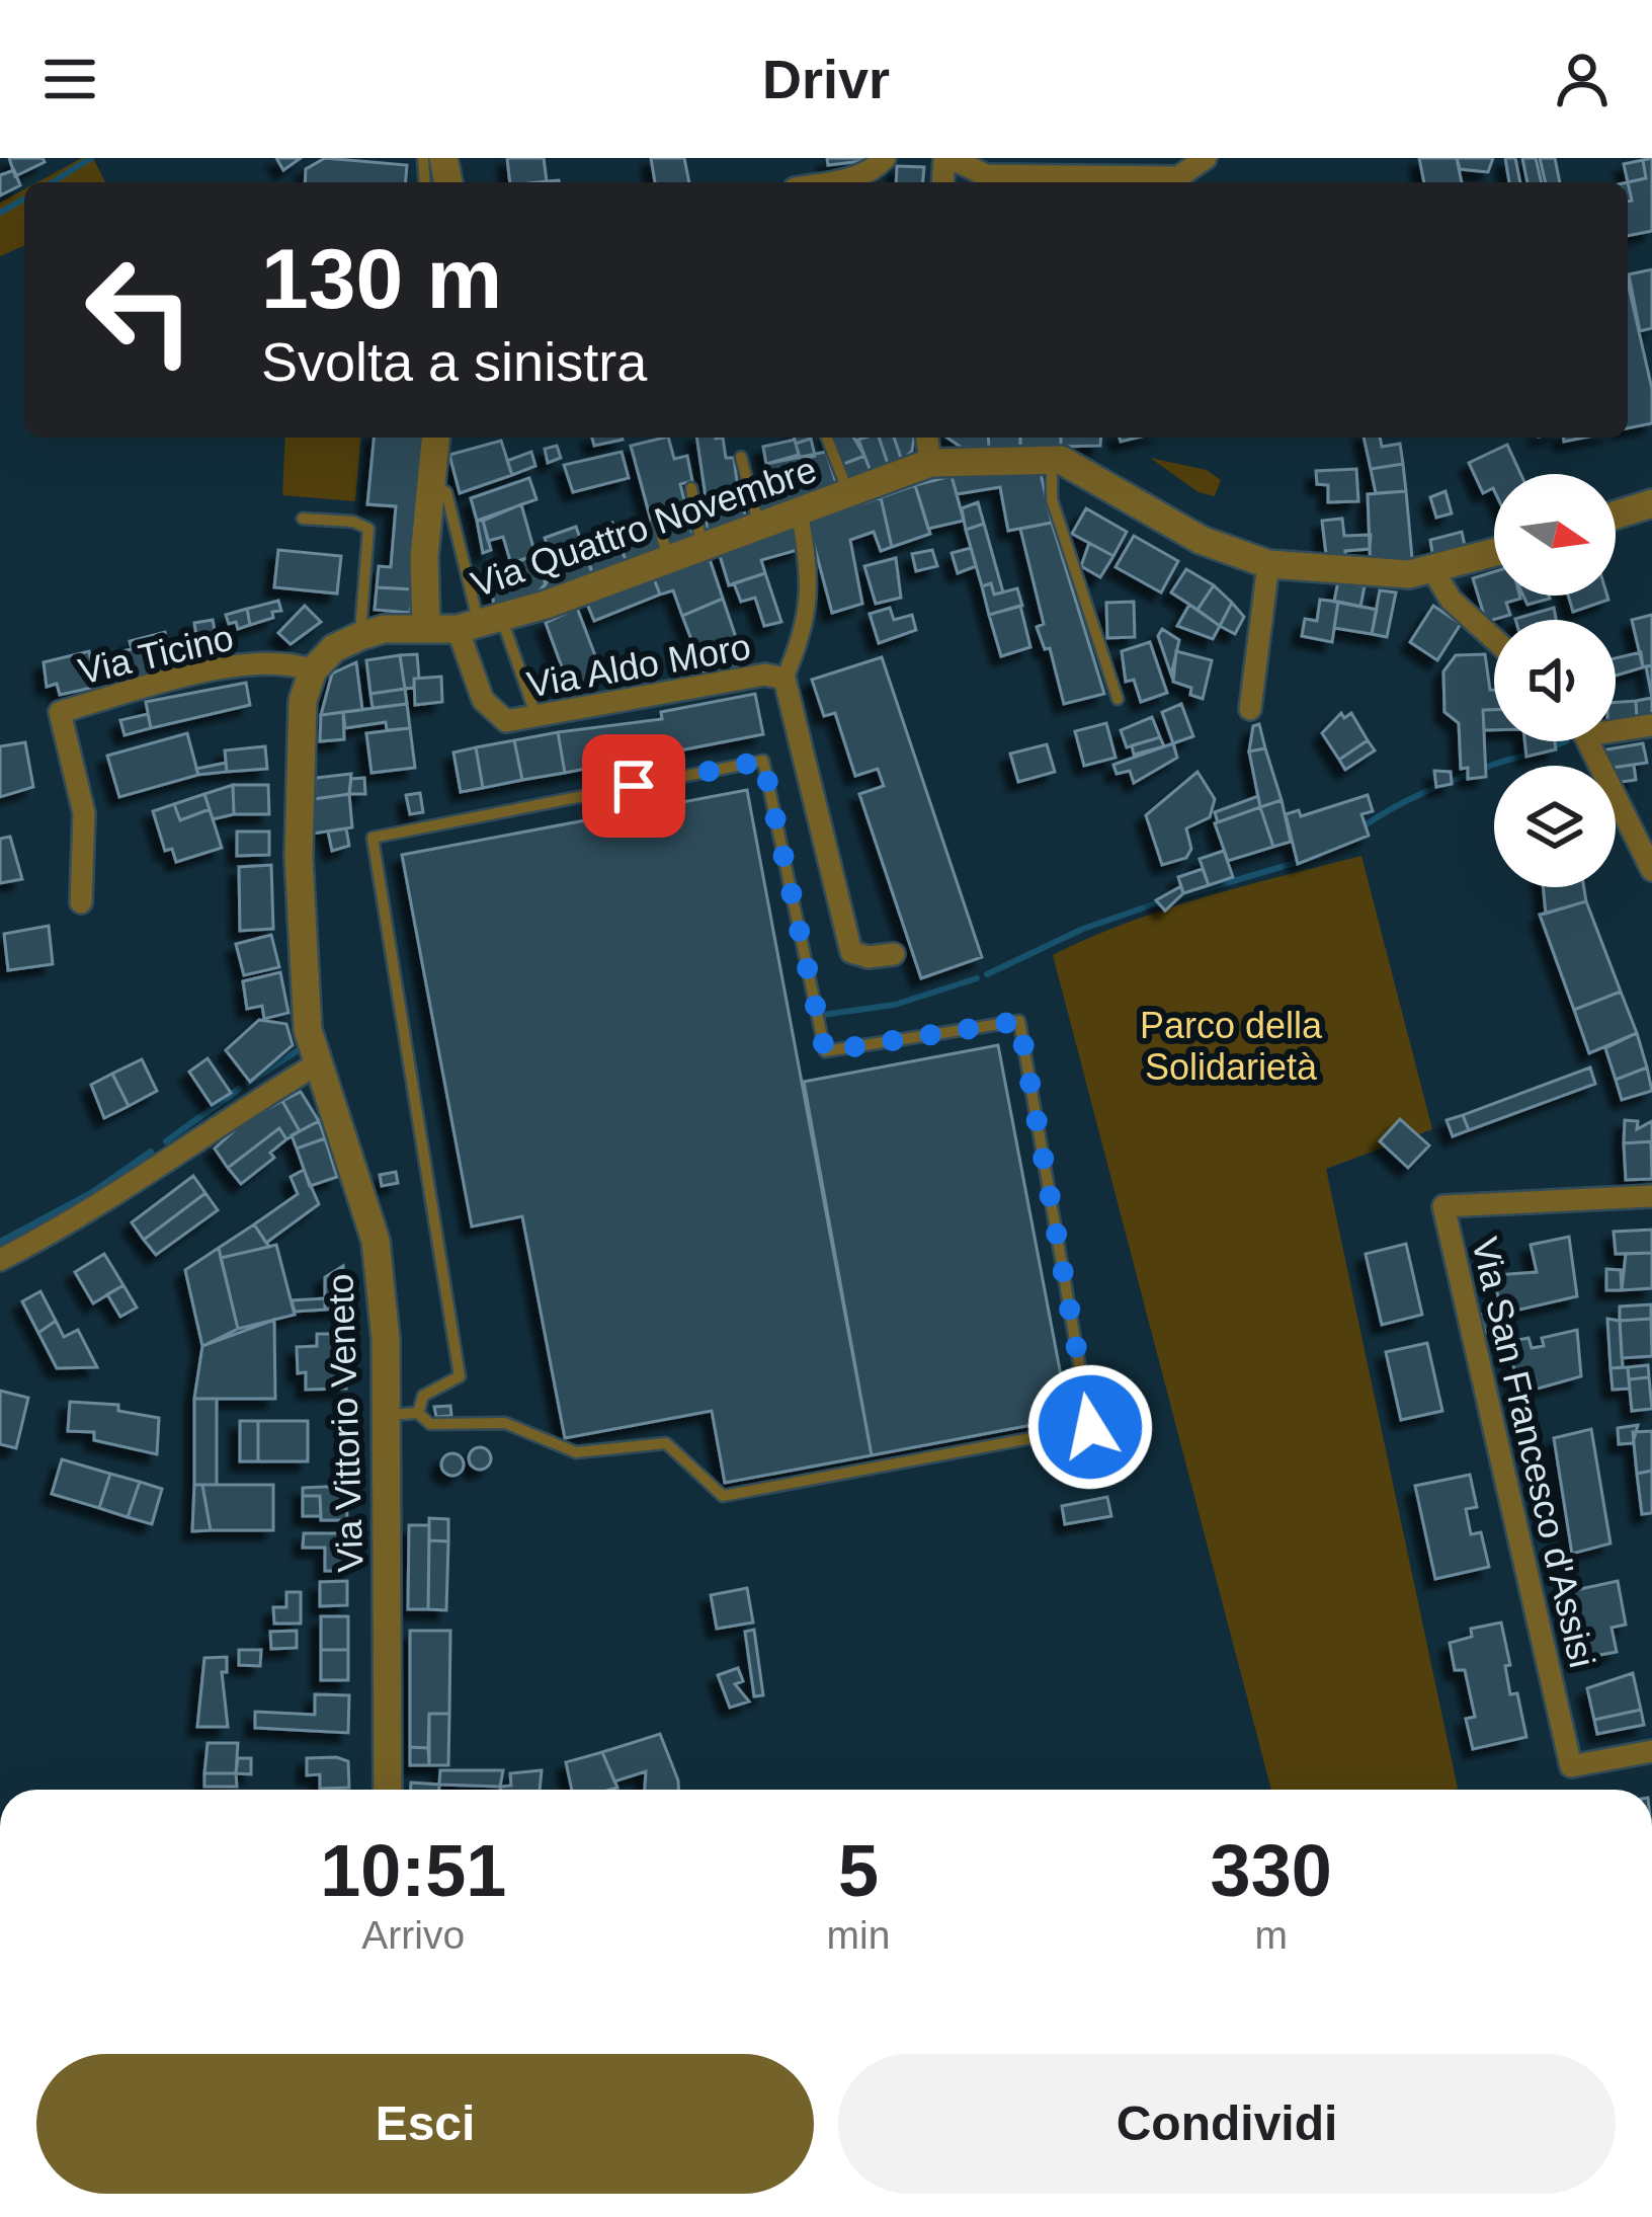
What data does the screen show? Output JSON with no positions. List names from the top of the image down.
{
  "streets": {
    "street": [
      "Via Quattro Novembre",
      "Via Ticino",
      "Via Aldo Moro",
      "Via Vittorio Veneto",
      "Via San Francesco d'Assisi"
    ]
  },
  "crossings": [
    ["Via Quattro Novembre", "Via Aldo Moro"],
    ["Via Ticino", "Via Vittorio Veneto"]
  ],
  "parks": ["Parco della Solidarietà"],
  "north": "right",
  "page": {
    "header": "Drivr",
    "turn": ["130 m", "Svolta a sinistra"],
    "eta": [
      "10:51",
      "Arrivo",
      "5",
      "min",
      "330",
      "m"
    ],
    "buttons": ["Esci", "Condividi"]
  }
}
